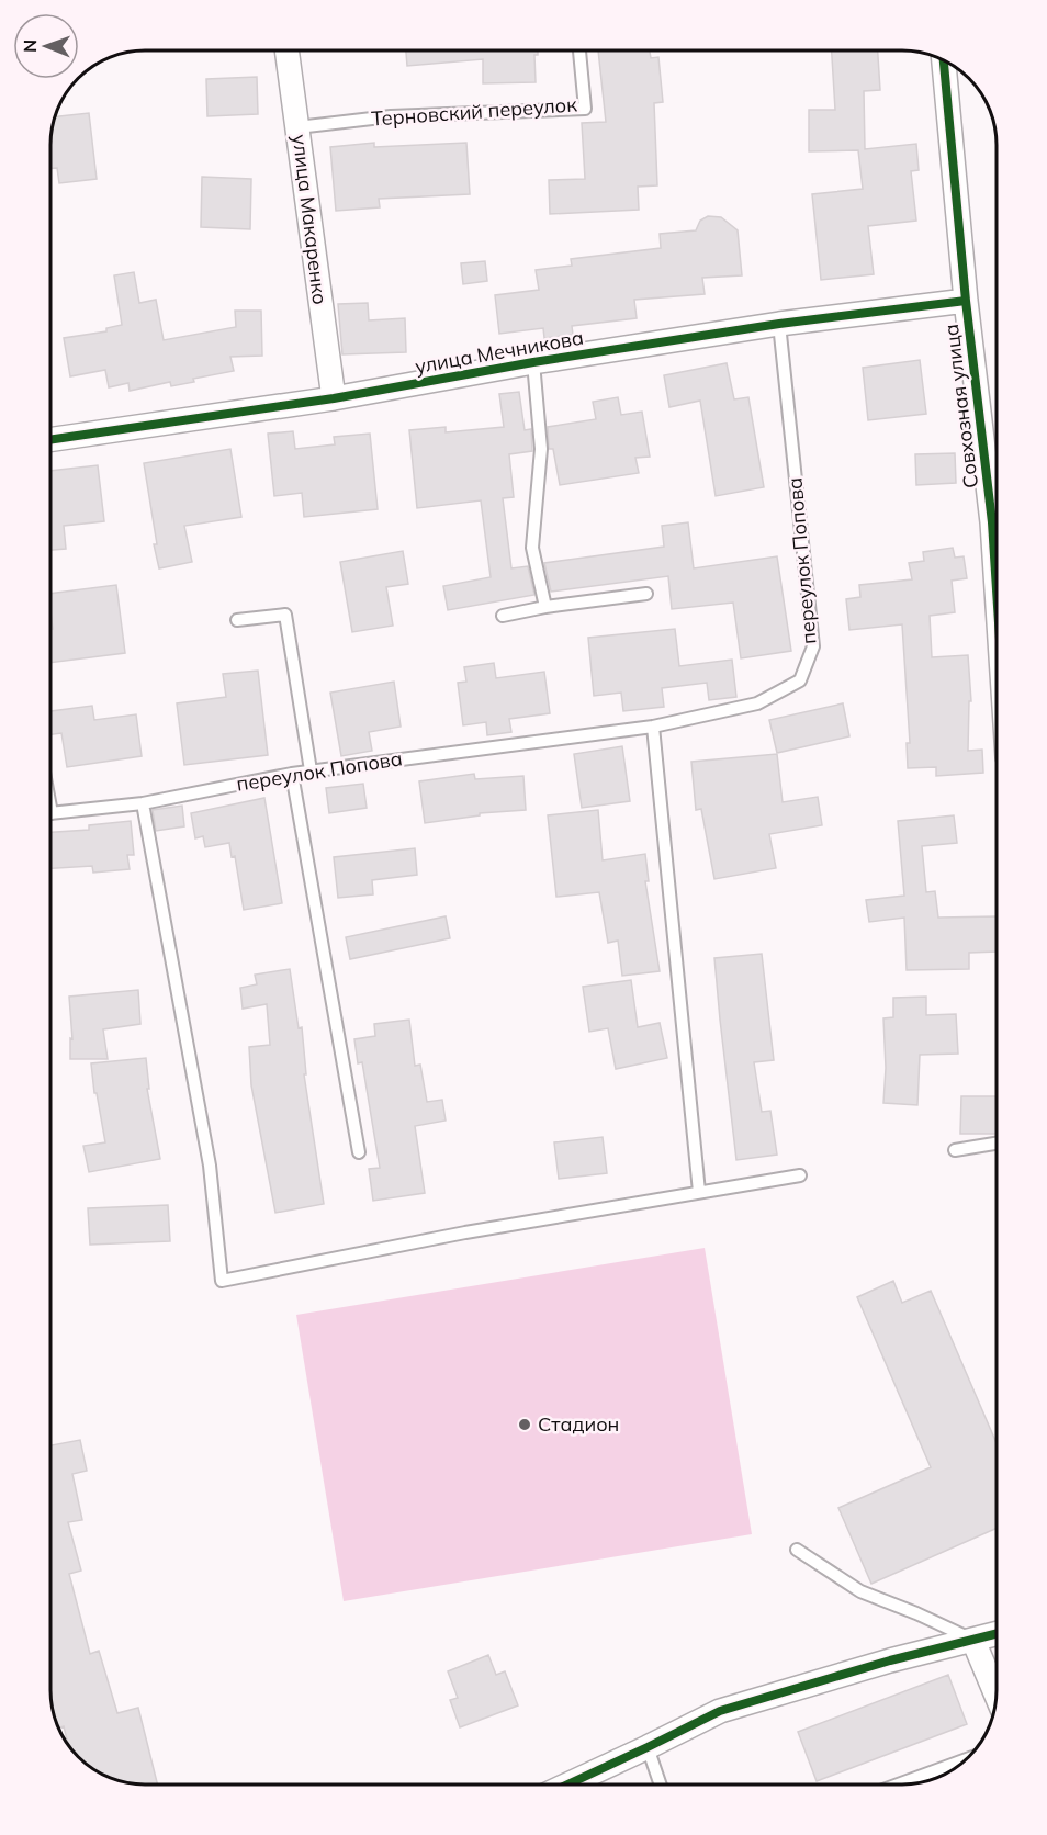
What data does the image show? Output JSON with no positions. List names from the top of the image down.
{
  "streets": {
    "street": ["улица Макаренко", "улица Мечникова", "Совхозная улица"],
    "lane": ["Терновский переулок", "переулок Попова"]
  },
  "crossings": [
    ["Терновский переулок", "улица Макаренко"],
    ["улица Макаренко", "улица Мечникова"],
    ["улица Мечникова", "Совхозная улица"],
    ["улица Мечникова", "переулок Попова"]
  ],
  "places": ["Стадион"],
  "north": "left"
}
